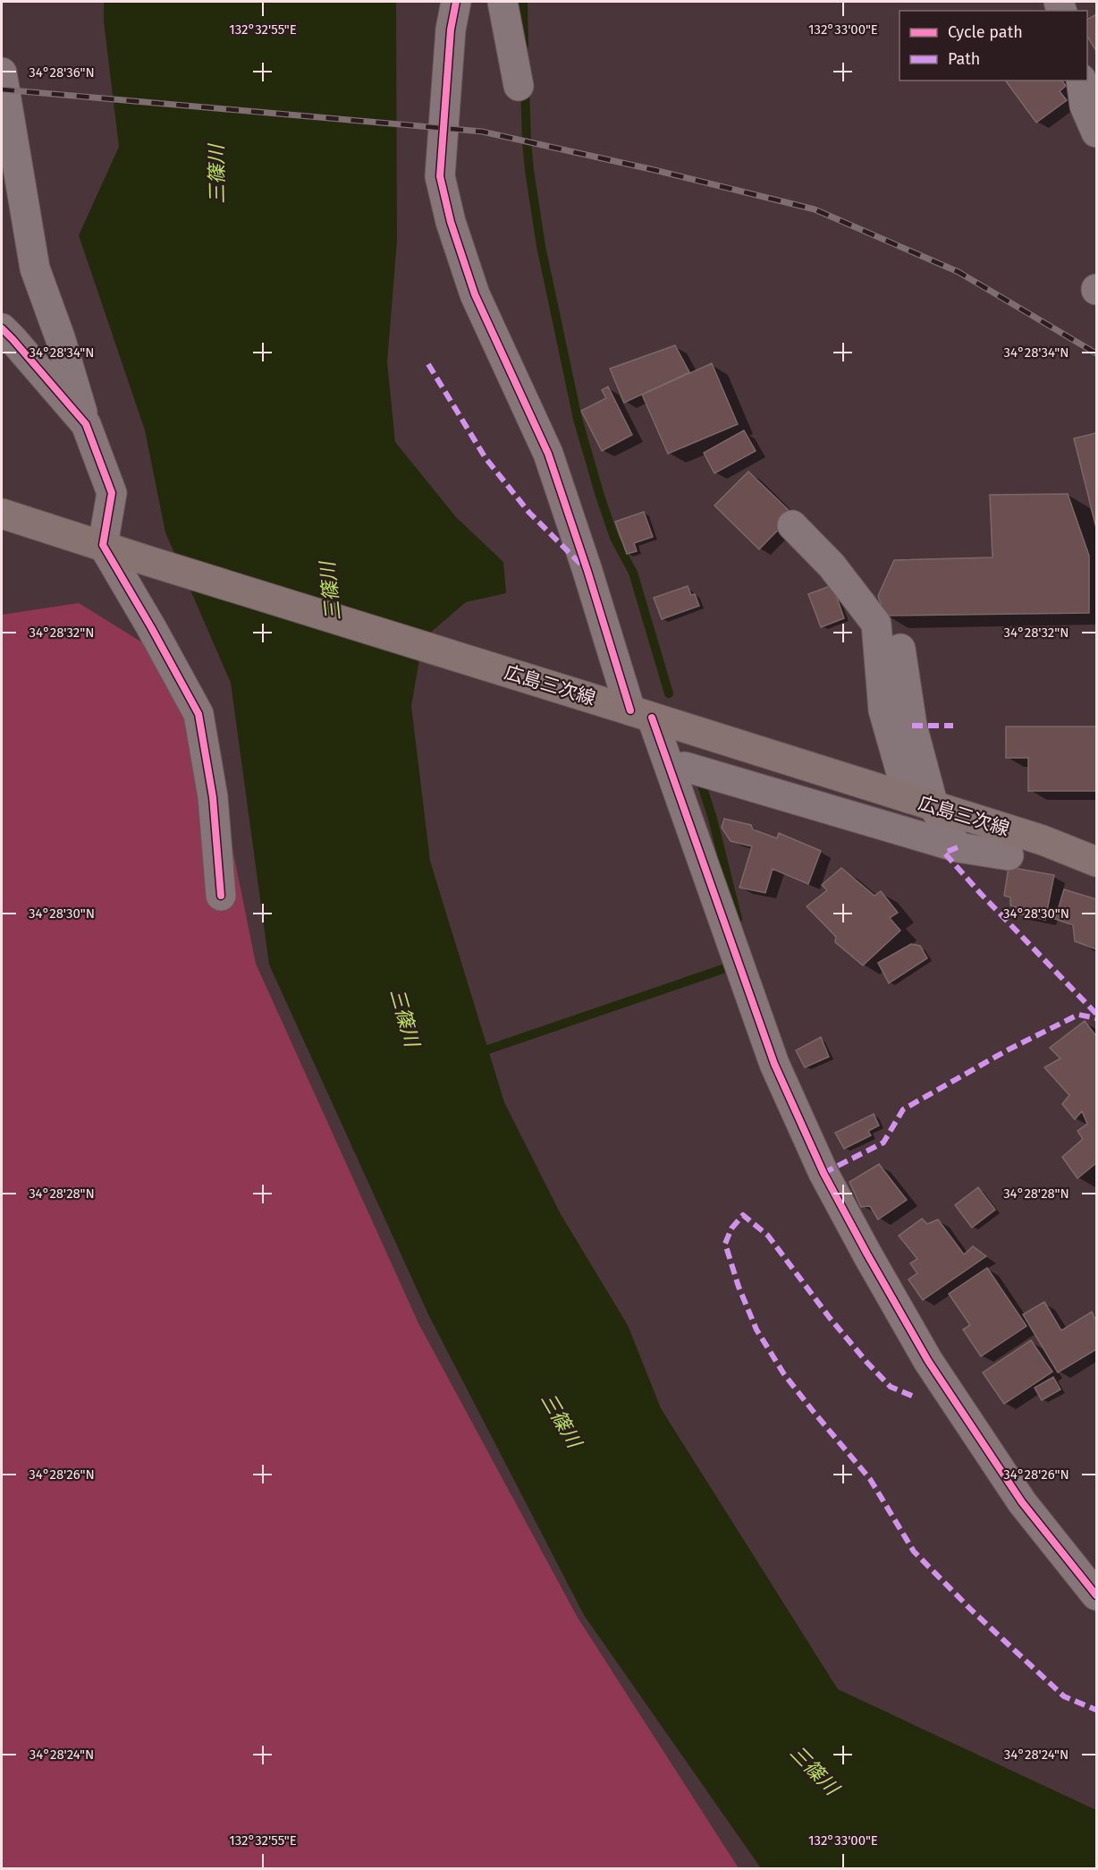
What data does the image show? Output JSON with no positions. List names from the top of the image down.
{
  "streets": {
    "main road": ["広島三次線"]
  },
  "water": ["三篠川"],
  "legend": ["Cycle path", "Path"],
  "coordinates": [
    "132°32'55\"E",
    "132°33'00\"E",
    "34°28'36\"N",
    "34°28'34\"N",
    "34°28'32\"N",
    "34°28'30\"N",
    "34°28'28\"N",
    "34°28'26\"N",
    "34°28'24\"N"
  ]
}
